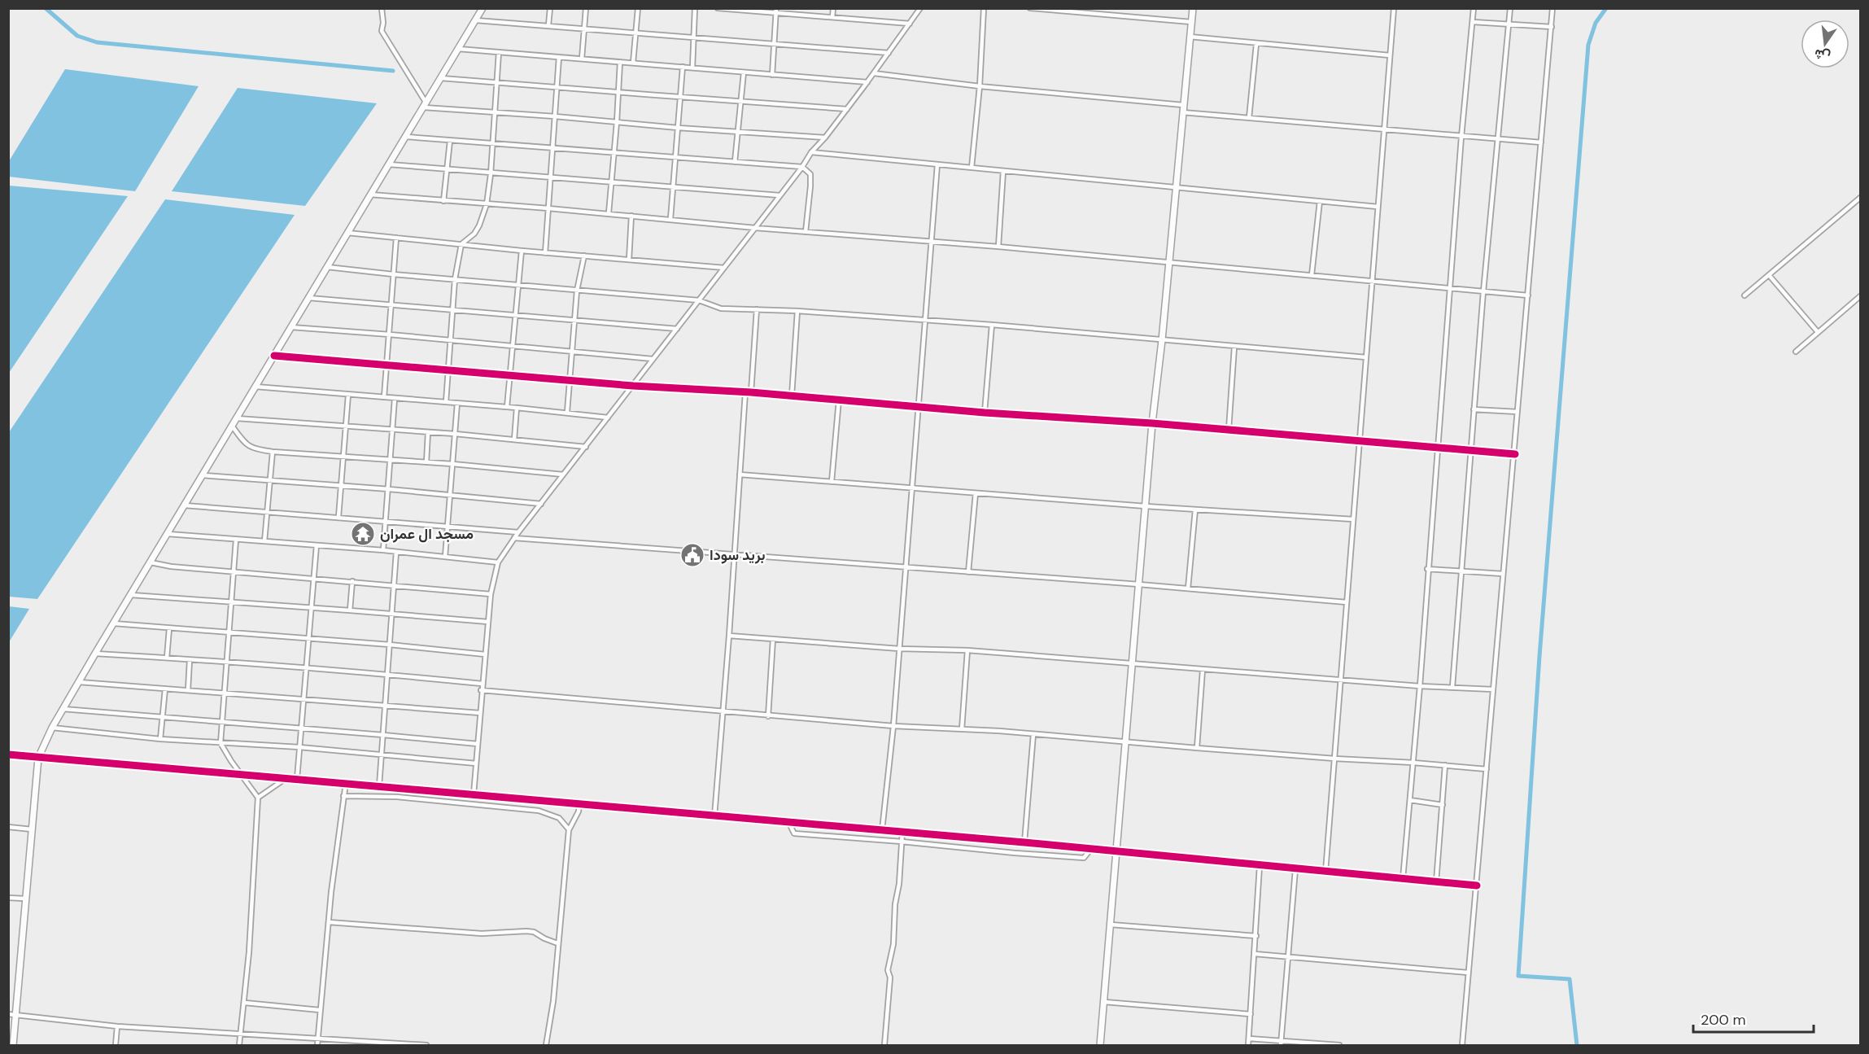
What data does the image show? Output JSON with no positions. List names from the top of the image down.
{
  "places": {
    "temple": ["مسجد ال عمران"],
    "public building": ["بريد سودا"]
  },
  "scale_bar": "200 m",
  "north": "bottom"
}
